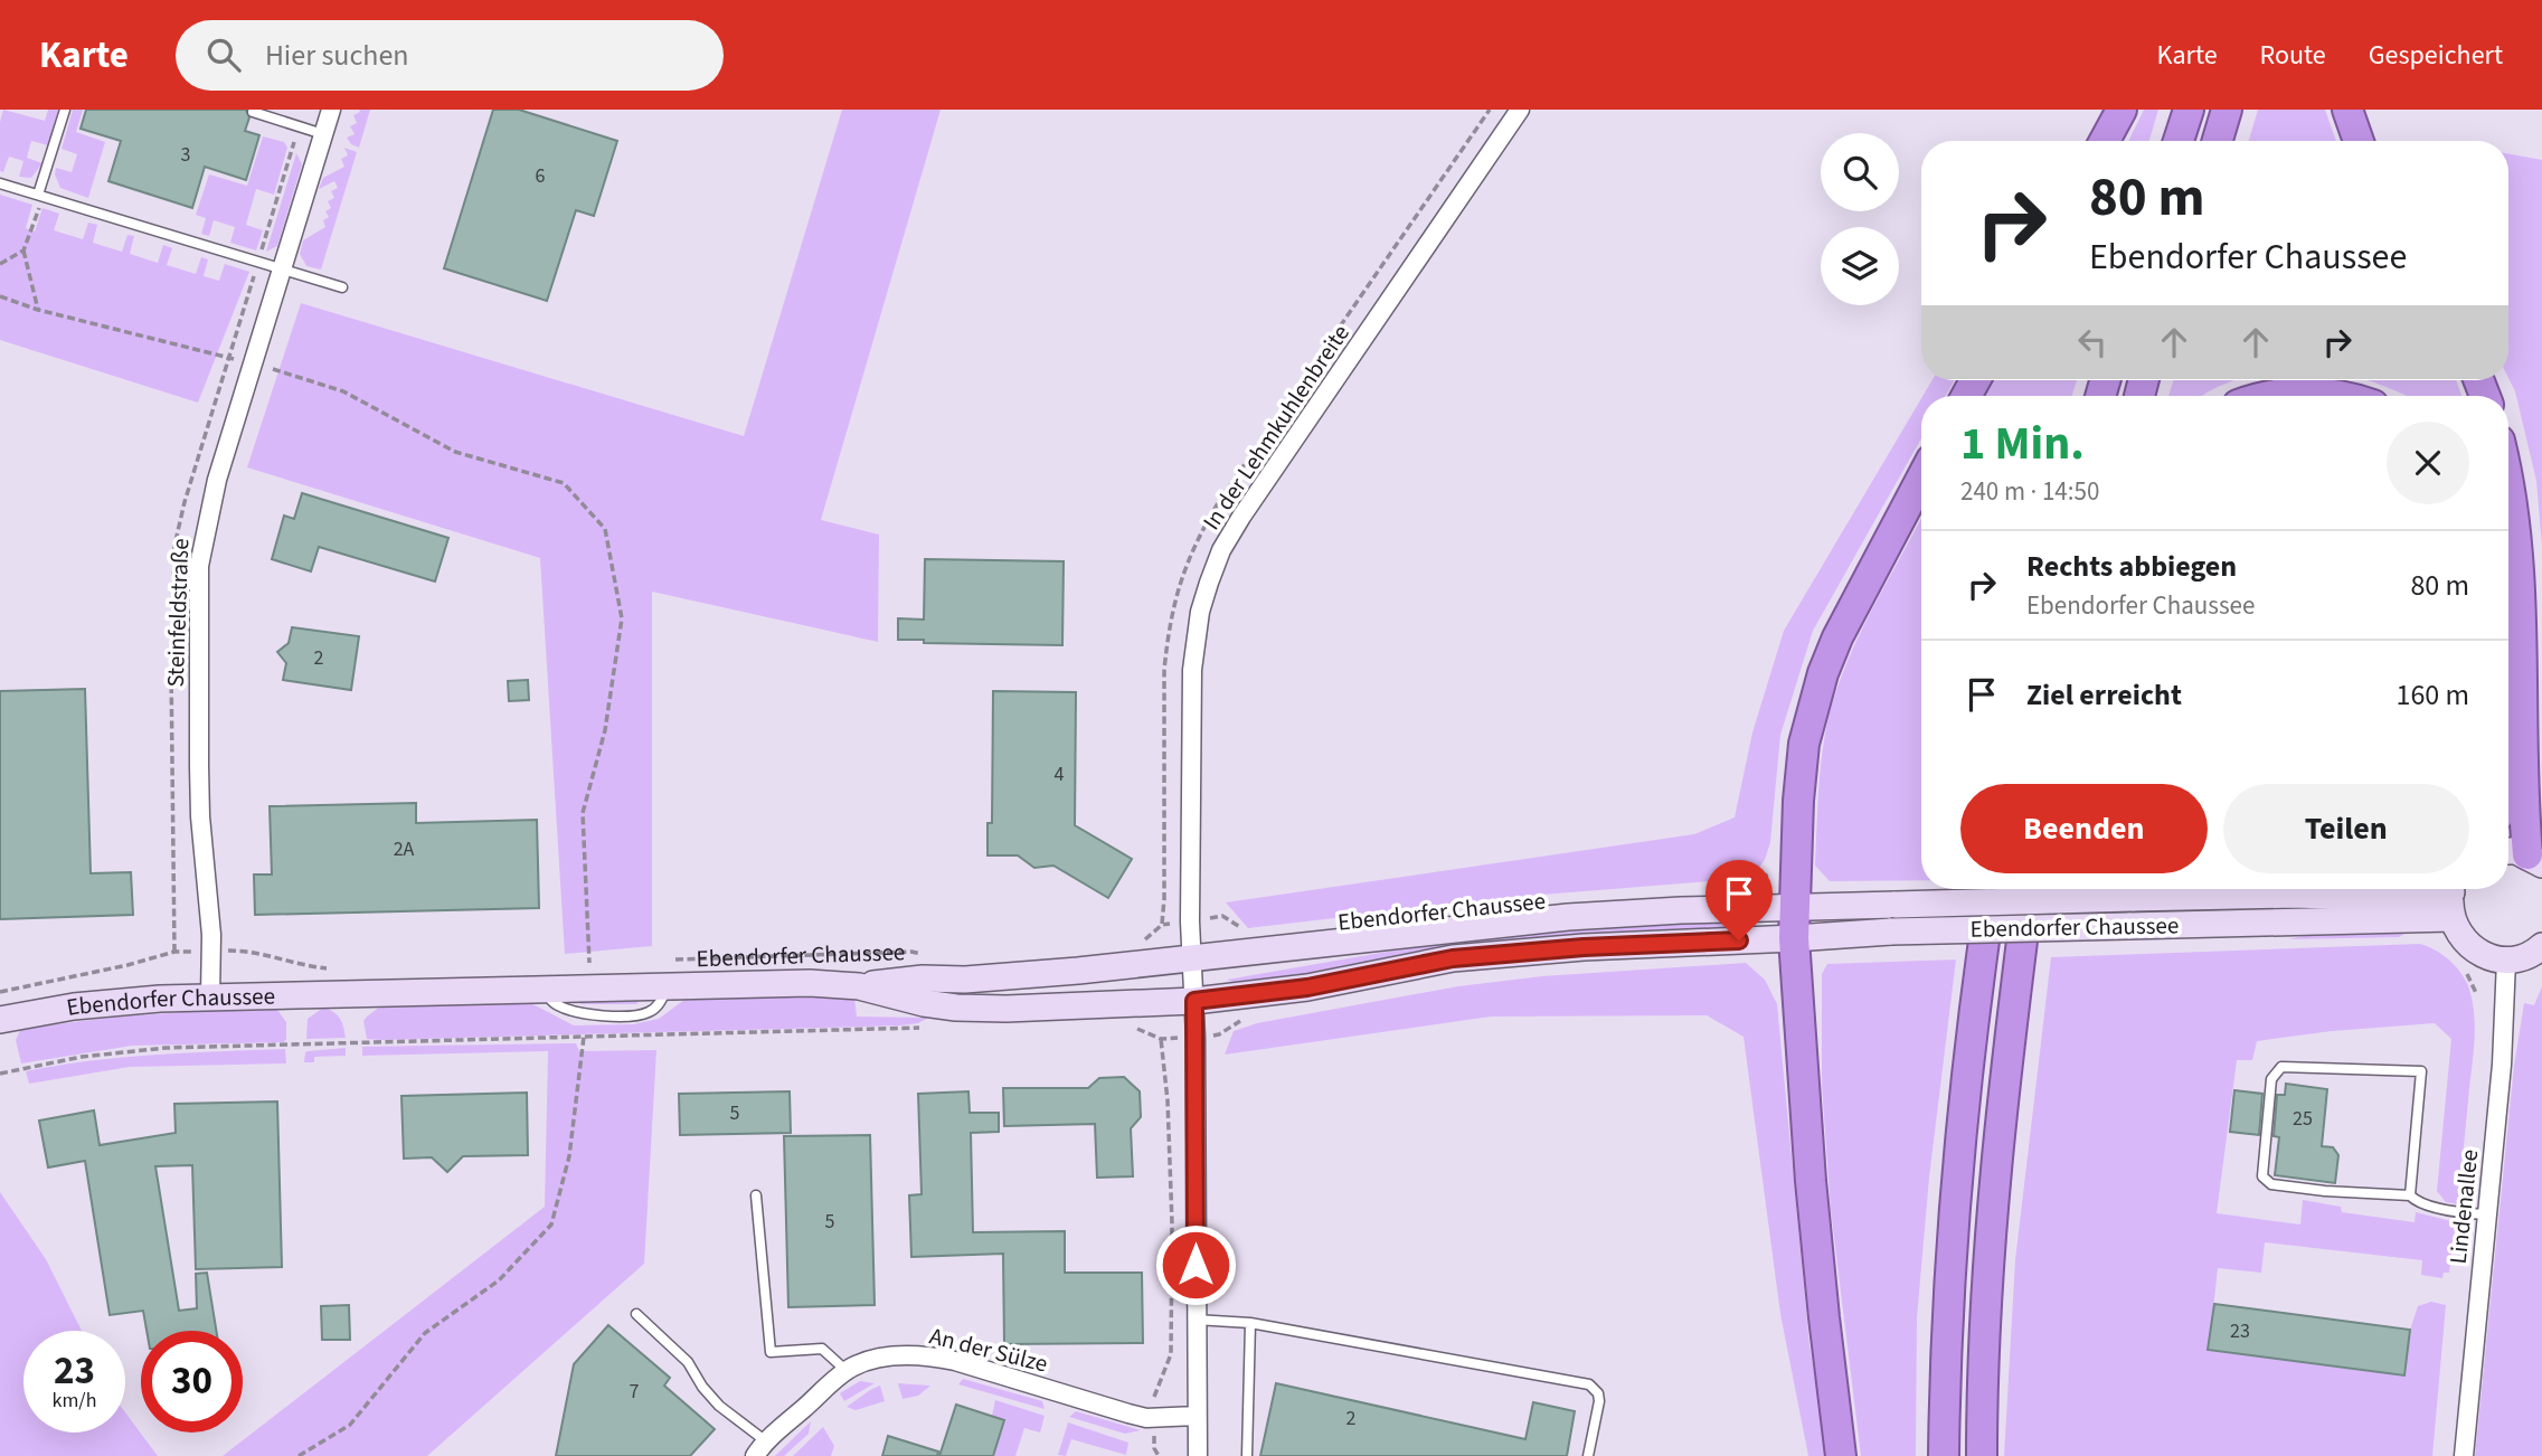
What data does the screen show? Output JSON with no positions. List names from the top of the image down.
{
  "streets": {
    "main road": ["Ebendorfer Chaussee"],
    "street": [
      "In der Lehmkuhlenbreite",
      "Steinfeldstraße",
      "Lindenallee",
      "An der Sülze"
    ]
  },
  "crossings": [
    ["In der Lehmkuhlenbreite", "Ebendorfer Chaussee"],
    ["Steinfeldstraße", "Ebendorfer Chaussee"]
  ],
  "house_numbers": [
    "3",
    "6",
    "2",
    "4",
    "2A",
    "5",
    "25",
    "5",
    "23",
    "7",
    "2"
  ],
  "page": {
    "header": "Karte",
    "search": "Hier suchen",
    "nav": ["Karte", "Route", "Gespeichert"],
    "turn": ["80 m", "Ebendorfer Chaussee"],
    "heading": ["1 Min.", "240 m · 14:50"],
    "list": [
      {
        "name": "Rechts abbiegen",
        "note": "Ebendorfer Chaussee",
        "value": "80 m"
      },
      {
        "name": "Ziel erreicht",
        "value": "160 m"
      }
    ],
    "buttons": ["Beenden", "Teilen"],
    "speed": "23 km/h",
    "limit": "30"
  }
}
